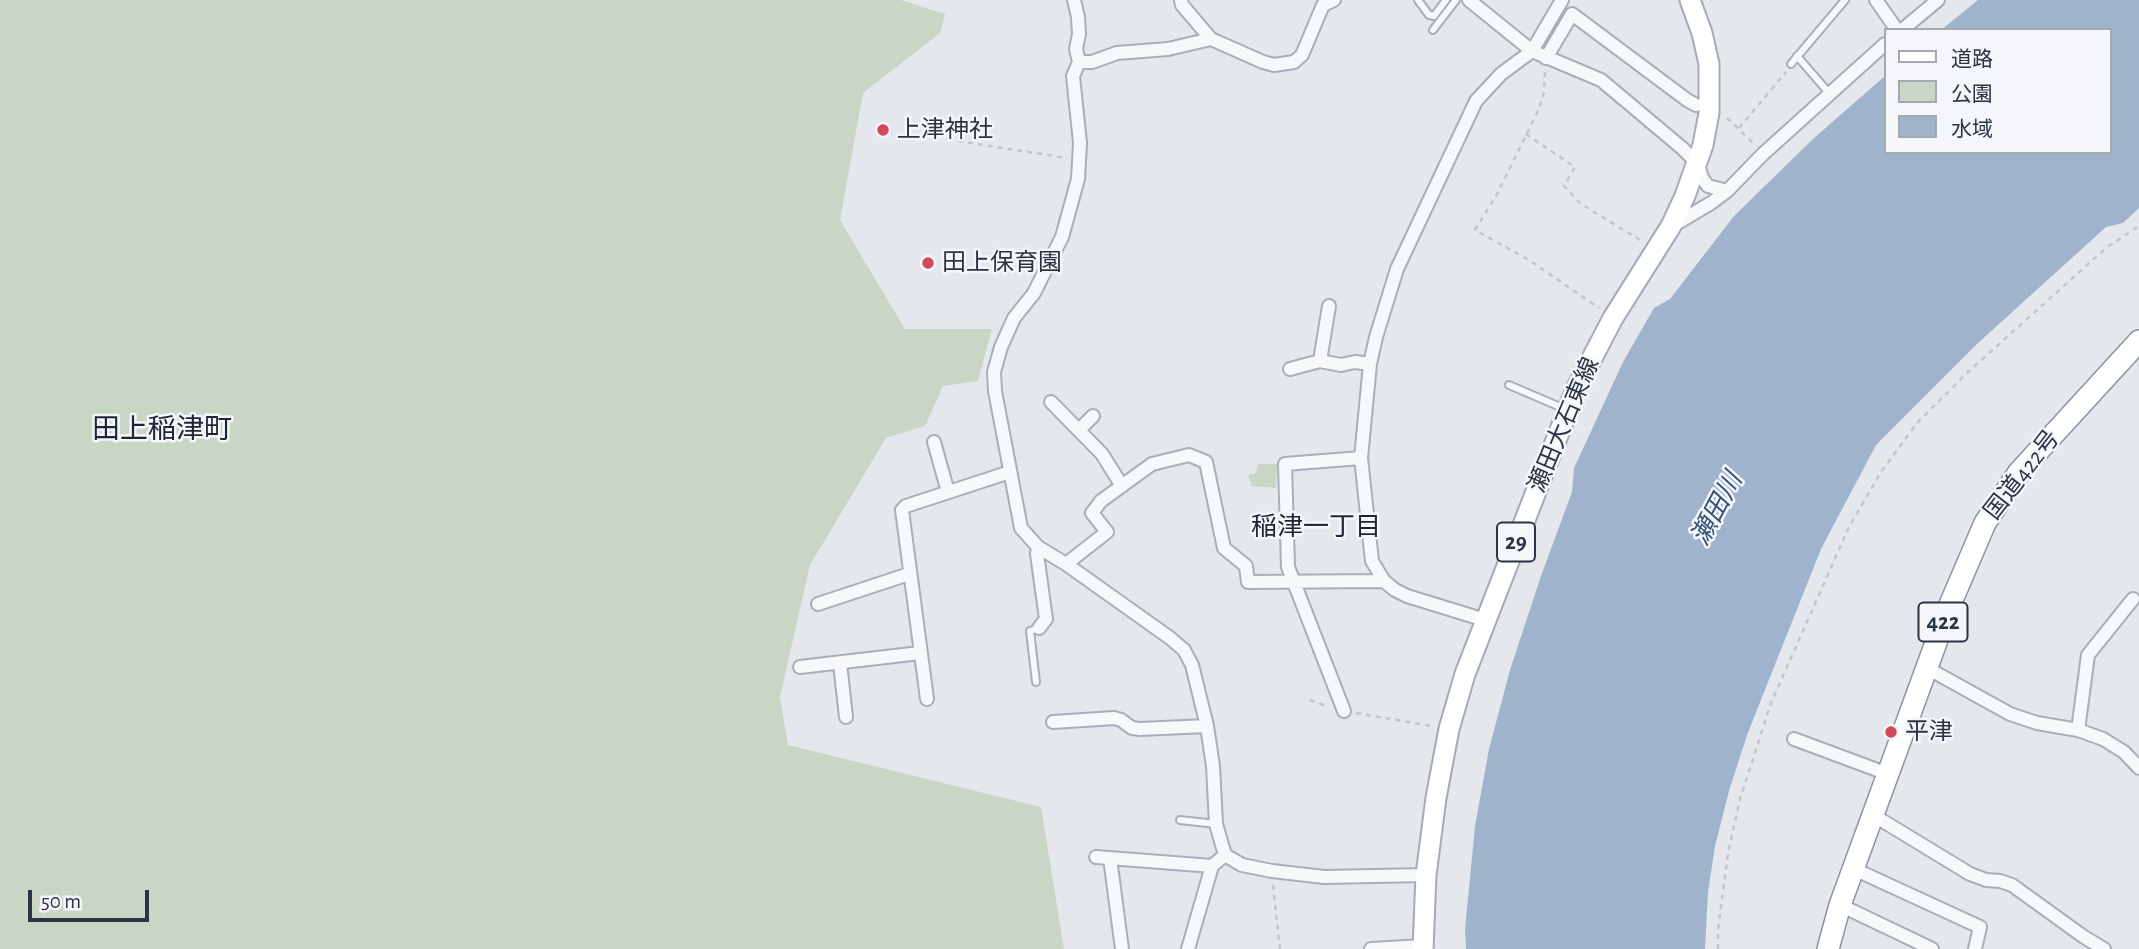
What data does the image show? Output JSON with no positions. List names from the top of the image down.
{
  "streets": {
    "highway": ["国道422号", "422"],
    "main road": ["瀬田大石東線", "29"]
  },
  "districts": ["田上稲津町", "稲津一丁目"],
  "water": ["瀬田川"],
  "places": ["上津神社", "田上保育園", "平津"],
  "legend": ["道路", "公園", "水域"],
  "scale_bar": "50 m"
}
